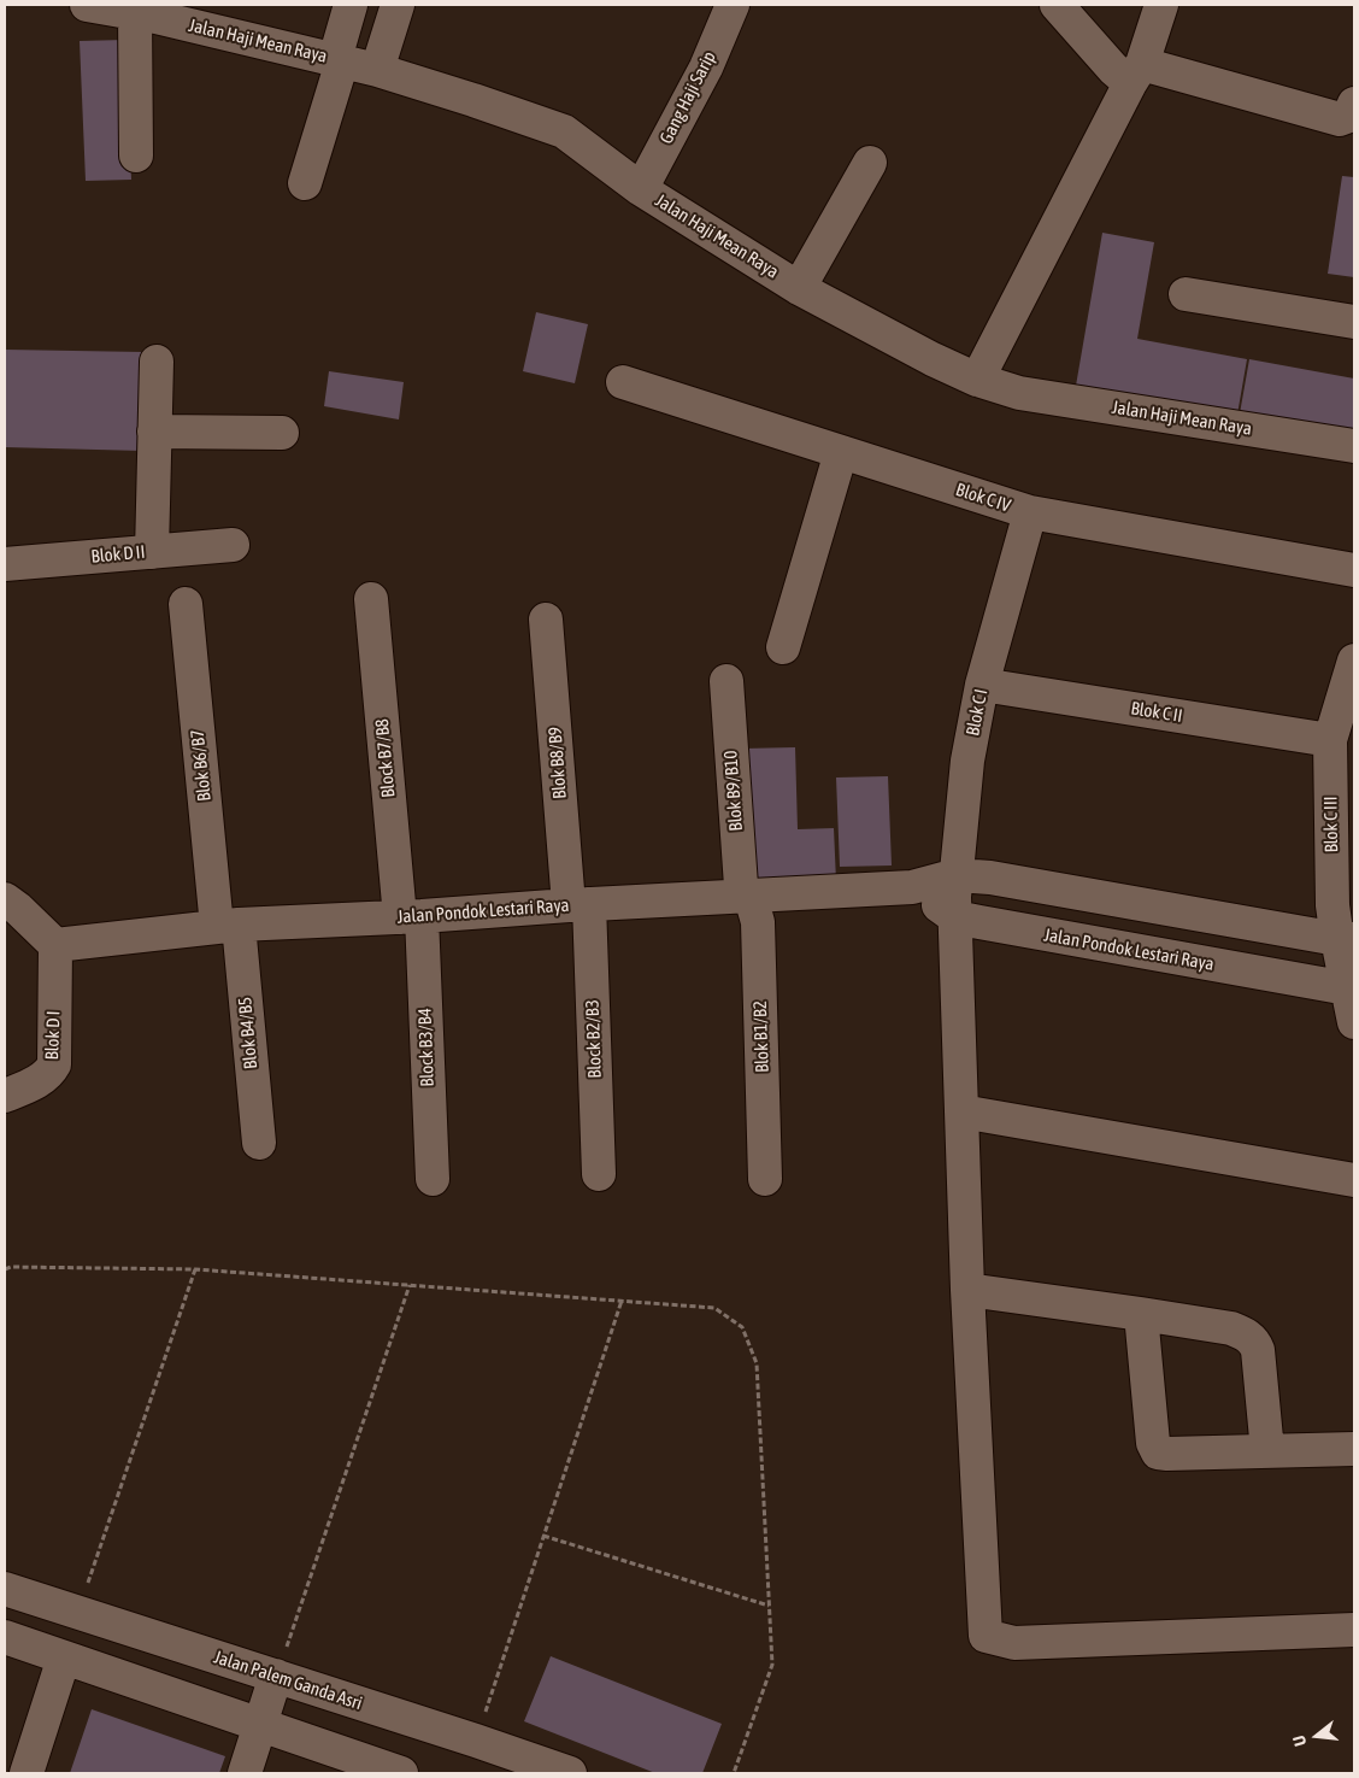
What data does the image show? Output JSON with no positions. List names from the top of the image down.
{
  "streets": {
    "street": [
      "Jalan Haji Mean Raya",
      "Gang Haji Sarip",
      "Blok C IV",
      "Blok D II",
      "Blok C I",
      "Blok C II",
      "Block B7/B8",
      "Blok B8/B9",
      "Blok B6/B7",
      "Blok B9/B10",
      "Blok C III",
      "Jalan Pondok Lestari Raya",
      "Blok B4/B5",
      "Blok D I",
      "Blok B1/B2",
      "Block B2/B3",
      "Block B3/B4",
      "Jalan Palem Ganda Asri"
    ]
  },
  "crossings": [
    ["Jalan Haji Mean Raya", "Gang Haji Sarip"],
    ["Blok C IV", "Blok C I"],
    ["Blok C I", "Blok C II"],
    ["Blok C I", "Jalan Pondok Lestari Raya"],
    ["Blok C II", "Blok C III"],
    ["Block B7/B8", "Jalan Pondok Lestari Raya"],
    ["Block B7/B8", "Block B3/B4"],
    ["Blok B8/B9", "Jalan Pondok Lestari Raya"],
    ["Blok B8/B9", "Block B2/B3"],
    ["Blok B6/B7", "Jalan Pondok Lestari Raya"],
    ["Blok B6/B7", "Blok B4/B5"],
    ["Blok B9/B10", "Jalan Pondok Lestari Raya"],
    ["Blok B9/B10", "Blok B1/B2"],
    ["Blok C III", "Jalan Pondok Lestari Raya"],
    ["Jalan Pondok Lestari Raya", "Blok B4/B5"],
    ["Jalan Pondok Lestari Raya", "Blok D I"],
    ["Jalan Pondok Lestari Raya", "Blok B1/B2"],
    ["Jalan Pondok Lestari Raya", "Block B2/B3"],
    ["Jalan Pondok Lestari Raya", "Block B3/B4"]
  ],
  "north": "left"
}
